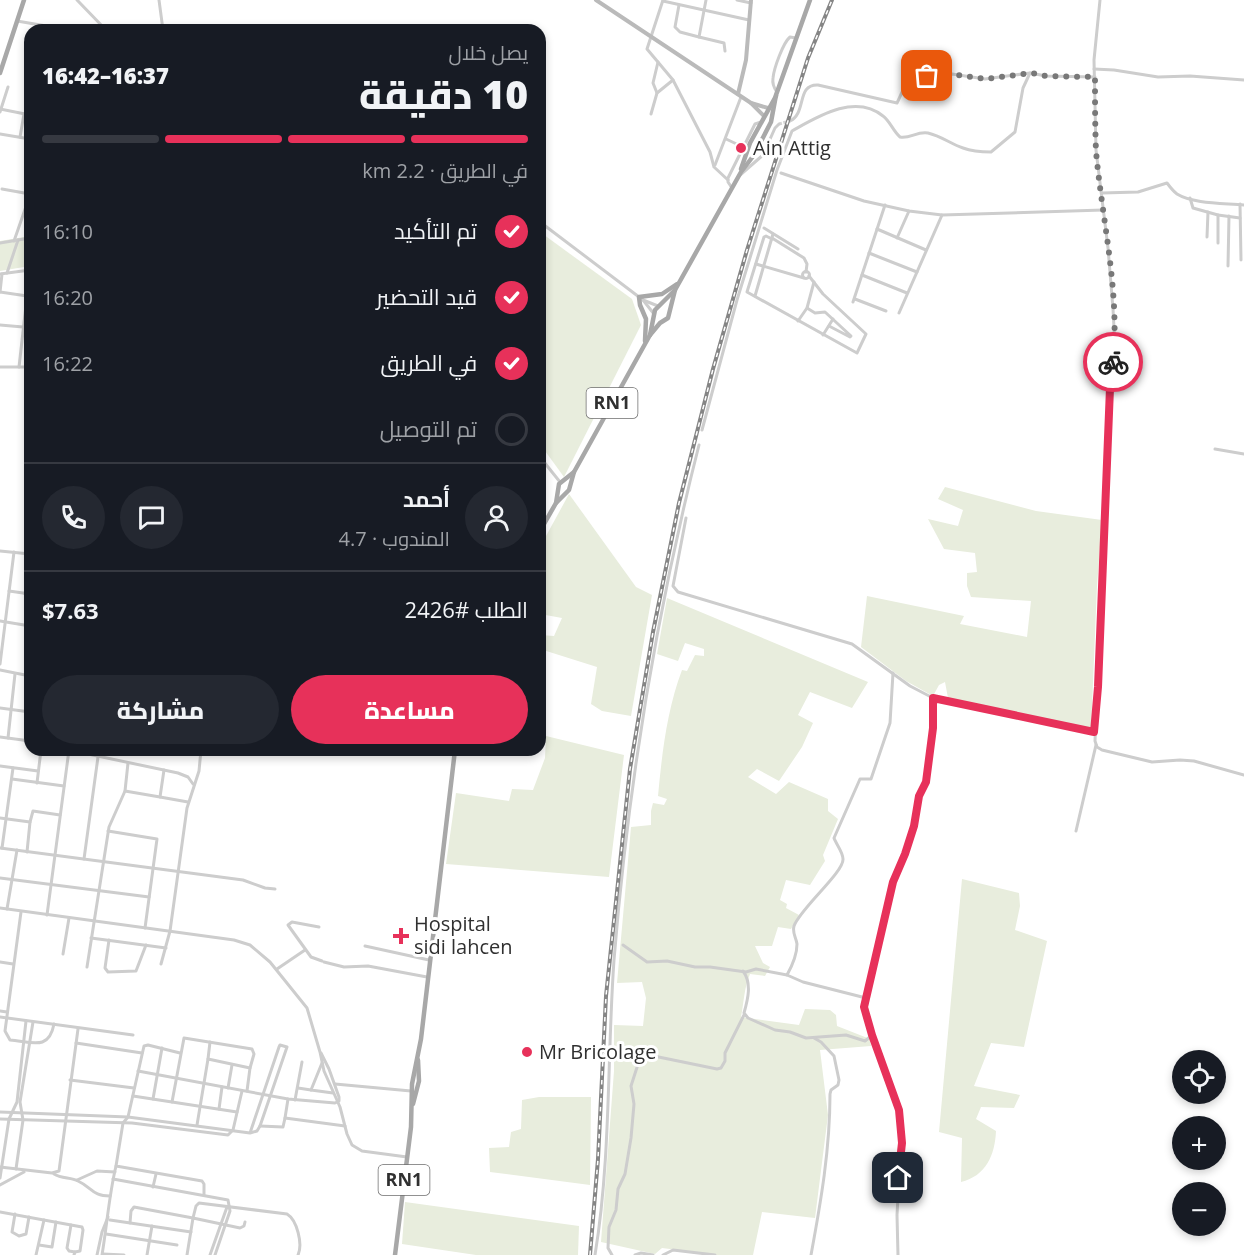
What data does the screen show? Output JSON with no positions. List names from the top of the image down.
{
  "streets": {
    "main road": ["RN1"]
  },
  "places": {
    "other": ["Ain Attig", "Mr Bricolage"],
    "health": ["Hospital sidi lahcen"]
  },
  "page": {
    "heading": ["10 دقيقة", "يصل خلال", "16:37–16:42"],
    "panel": [
      "أحمد",
      "المندوب · 4.7",
      "الطلب #2426",
      "$7.63"
    ],
    "bar": "في الطريق · 2.2 km",
    "list": [
      ["تم التأكيد", "16:10"],
      ["قيد التحضير", "16:20"],
      ["في الطريق", "16:22"],
      "تم التوصيل"
    ],
    "buttons": ["مساعدة", "مشاركة"],
    "map_buttons": ["+", "−"]
  }
}
